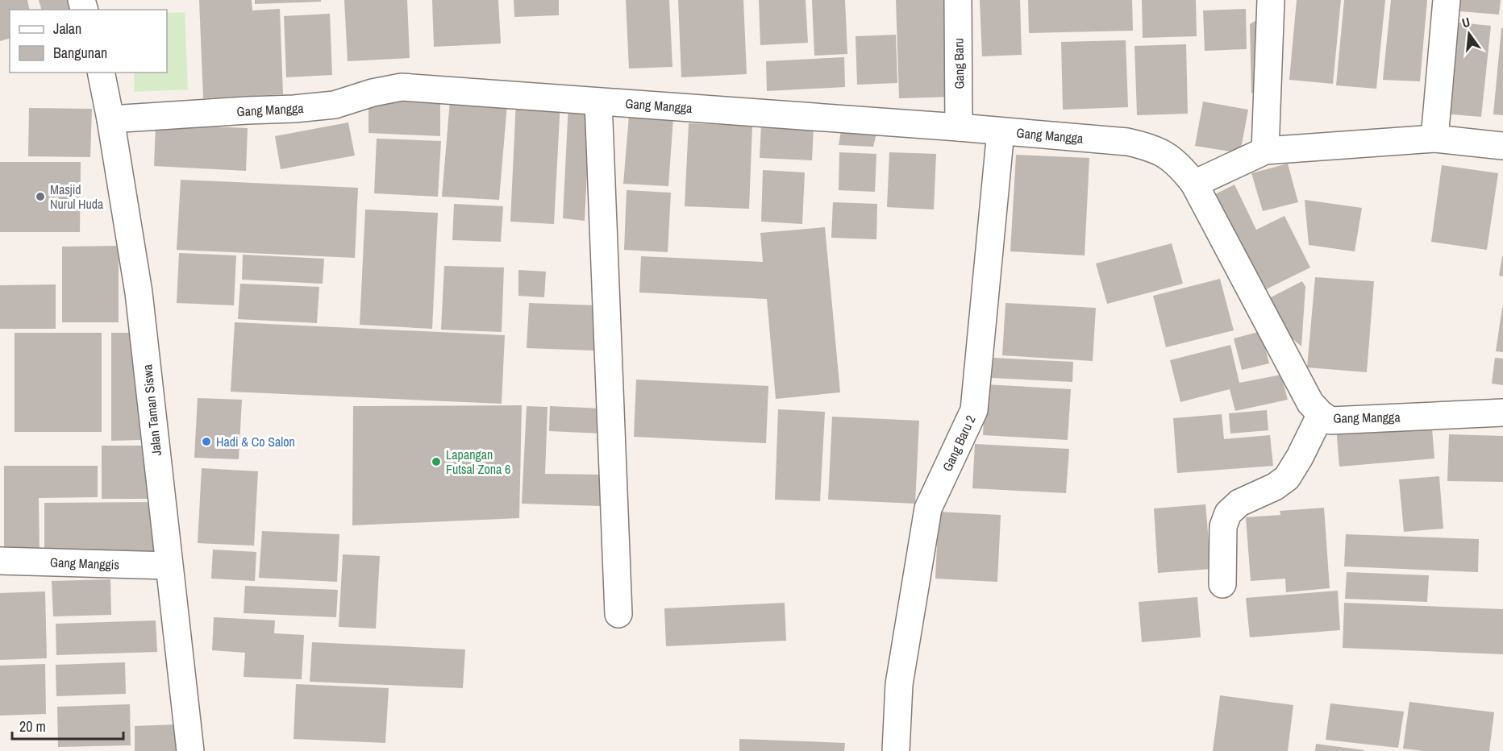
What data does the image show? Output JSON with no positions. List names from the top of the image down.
{
  "streets": {
    "street": [
      "Gang Baru",
      "Gang Mangga",
      "Jalan Taman Siswa",
      "Gang Baru 2",
      "Gang Manggis"
    ]
  },
  "crossings": [
    ["Gang Baru", "Gang Mangga"],
    ["Gang Mangga", "Jalan Taman Siswa"],
    ["Gang Mangga", "Gang Baru 2"],
    ["Jalan Taman Siswa", "Gang Manggis"]
  ],
  "places": ["Masjid Nurul Huda", "Hadi & Co Salon", "Lapangan Futsal Zona 6"],
  "legend": ["Jalan", "Bangunan"],
  "scale_bar": "20 m",
  "north": "top"
}
